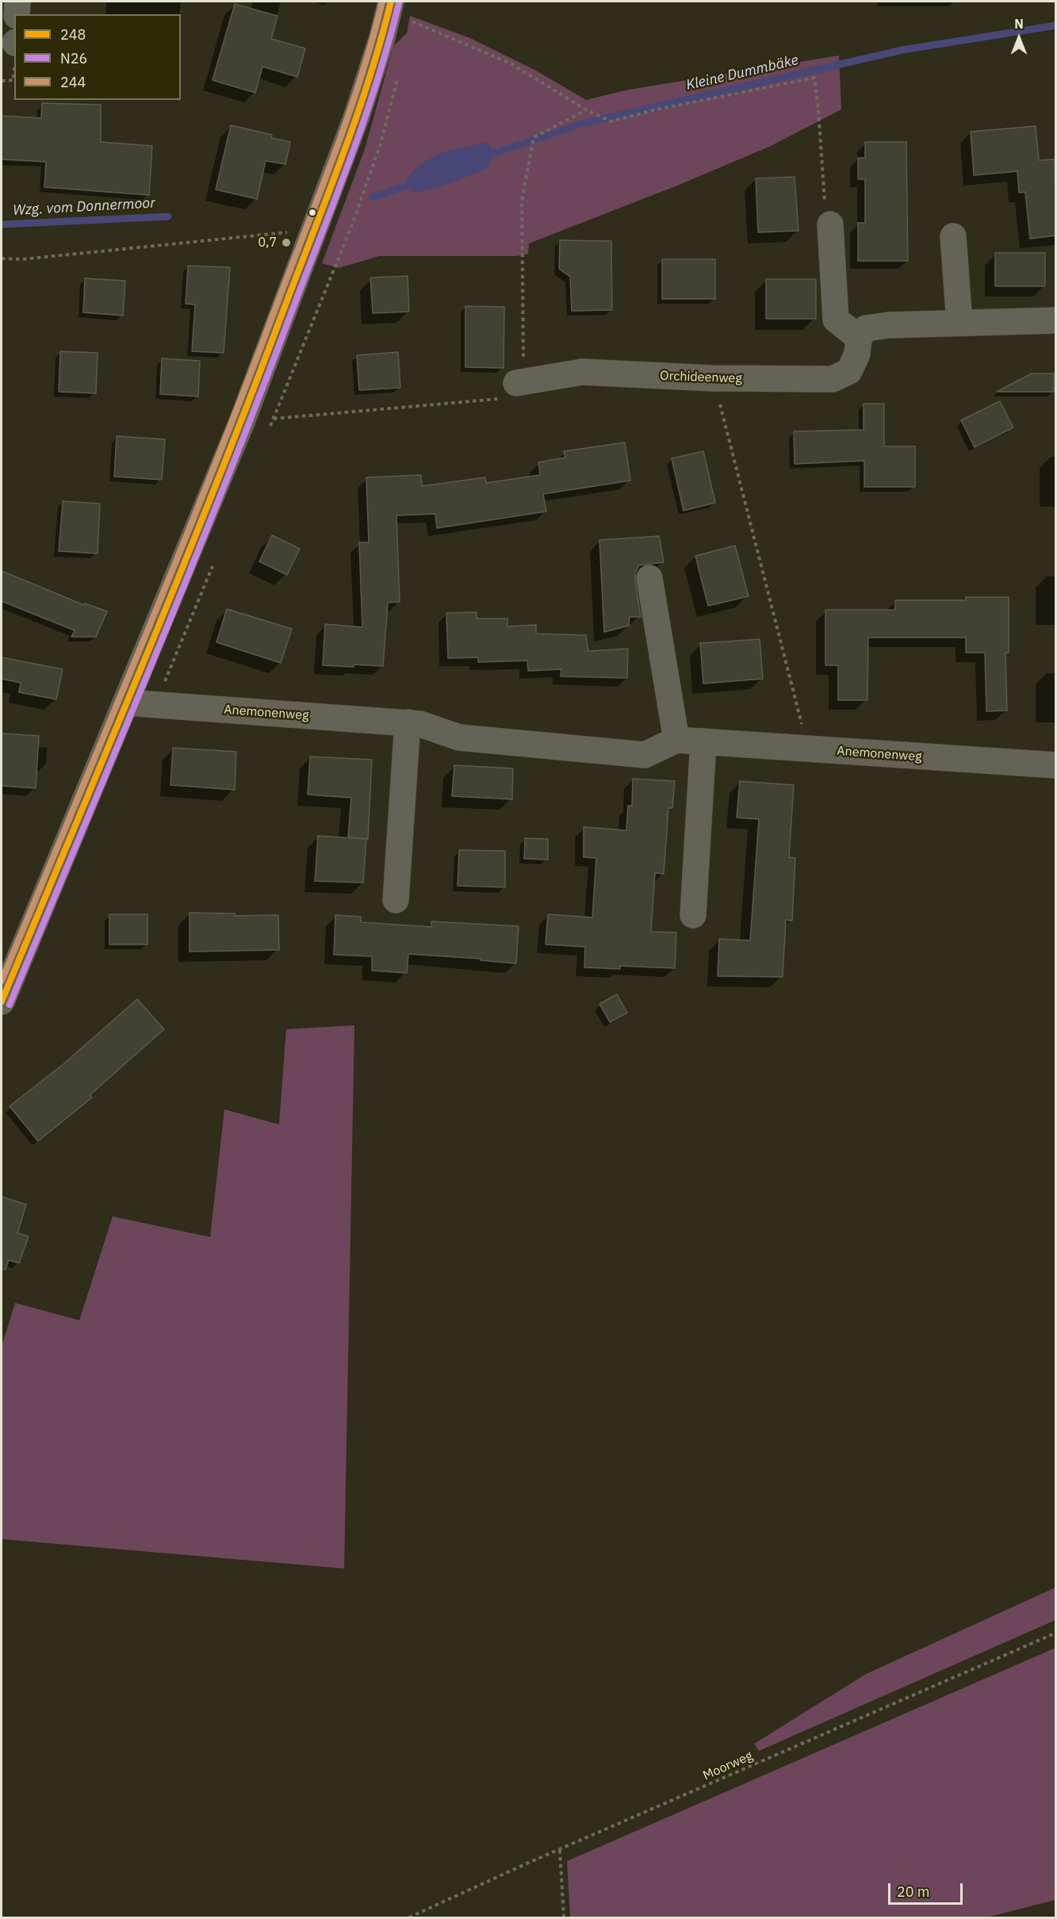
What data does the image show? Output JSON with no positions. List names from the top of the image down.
{
  "streets": {
    "street": ["Orchideenweg", "Anemonenweg"],
    "path": ["Moorweg"]
  },
  "water": ["Kleine Dummbäke", "Wzg. vom Donnermoor"],
  "places": ["0,7"],
  "lines": ["transit line 248", "transit line 244", "transit line N26"],
  "legend": ["248", "N26", "244"],
  "scale_bar": "20 m",
  "north": "top"
}
